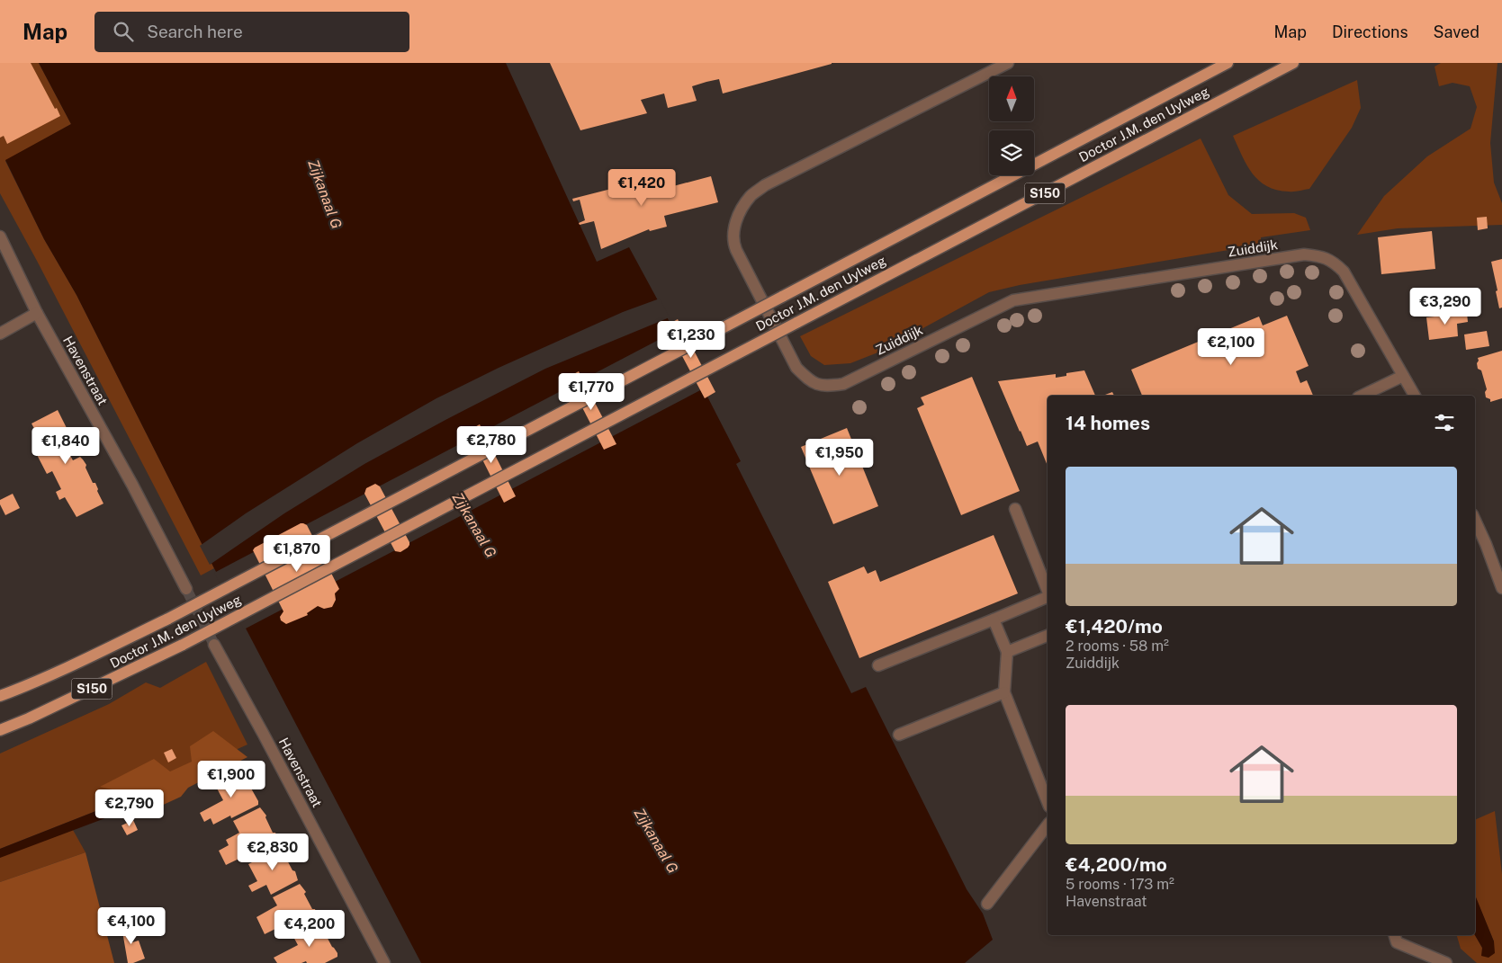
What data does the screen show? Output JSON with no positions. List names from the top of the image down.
{
  "streets": {
    "main road": ["Doctor J.M. den Uylweg", "S150"],
    "street": ["Zuiddijk", "Havenstraat"]
  },
  "water": ["Zijkanaal G"],
  "north": "top",
  "page": {
    "header": "Map",
    "search": "Search here",
    "nav": ["Map", "Directions", "Saved"],
    "price": [
      "€1,420",
      "€3,290",
      "€1,230",
      "€2,100",
      "€1,770",
      "€2,780",
      "€1,840",
      "€1,950",
      "€1,870",
      "€1,900",
      "€2,790",
      "€2,830",
      "€4,100",
      "€4,200"
    ],
    "heading": "14 homes",
    "list": [
      {
        "name": "€1,420/mo",
        "note": "2 rooms · 58 m² · Zuiddijk"
      },
      {
        "name": "€4,200/mo",
        "note": "5 rooms · 173 m² · Havenstraat"
      }
    ]
  }
}
